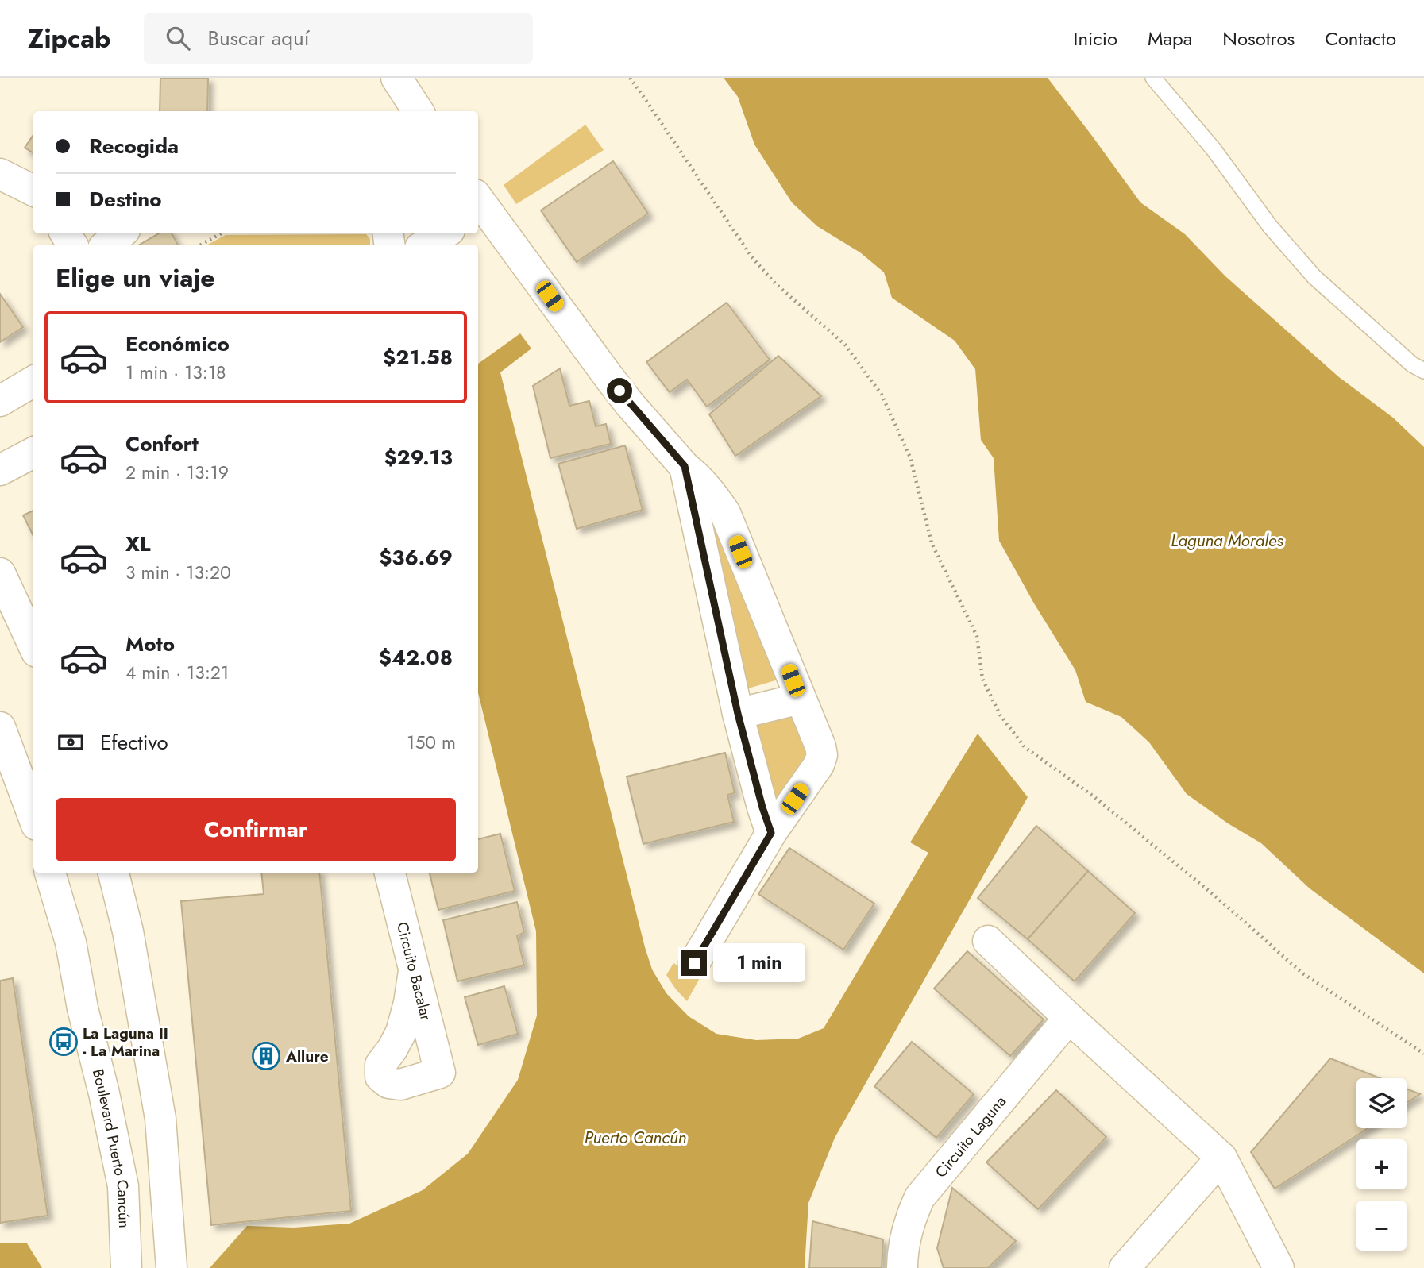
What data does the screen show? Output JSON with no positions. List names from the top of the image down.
{
  "streets": {
    "street": ["Circuito Bacalar", "Circuito Laguna", "Boulevard Puerto Cancún"]
  },
  "water": ["Laguna Morales", "Puerto Cancún"],
  "places": {
    "bus stop": ["La Laguna II - La Marina"],
    "building": ["Allure"]
  },
  "page": {
    "header": "Zipcab",
    "search": "Buscar aquí",
    "nav": [
      "Inicio",
      "Mapa",
      "Nosotros",
      "Contacto"
    ],
    "banner": ["Recogida", "Destino"],
    "heading": "Elige un viaje",
    "list": [
      {
        "name": "Económico",
        "note": "1 min · 13:18",
        "value": "$21.58"
      },
      {
        "name": "Confort",
        "note": "2 min · 13:19",
        "value": "$29.13"
      },
      {
        "name": "XL",
        "note": "3 min · 13:20",
        "value": "$36.69"
      },
      {
        "name": "Moto",
        "note": "4 min · 13:21",
        "value": "$42.08"
      }
    ],
    "pay": ["Efectivo", "150 m"],
    "buttons": "Confirmar",
    "bubble": "1 min",
    "map_buttons": ["+", "−"]
  }
}
